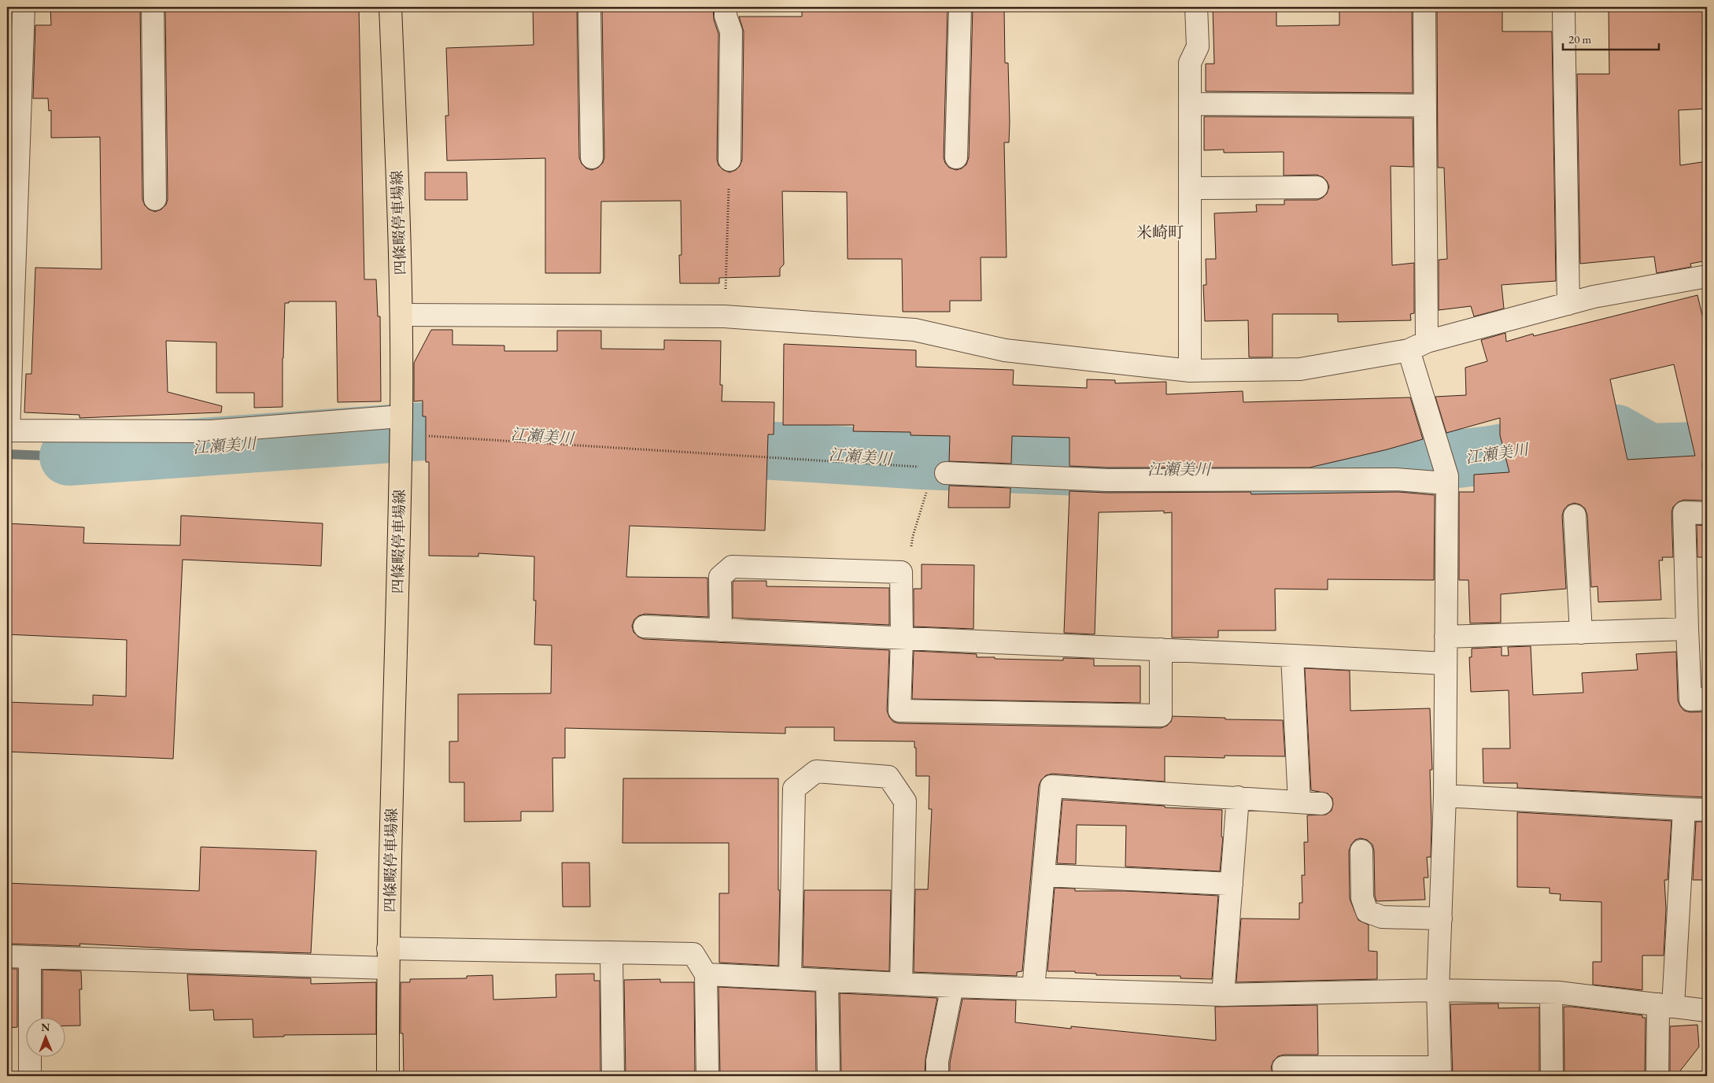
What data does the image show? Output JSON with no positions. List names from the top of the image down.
{
  "streets": {
    "main road": ["四條畷停車場線"]
  },
  "districts": ["米崎町"],
  "water": ["江瀬美川"],
  "scale_bar": "20 m",
  "north": "top"
}
